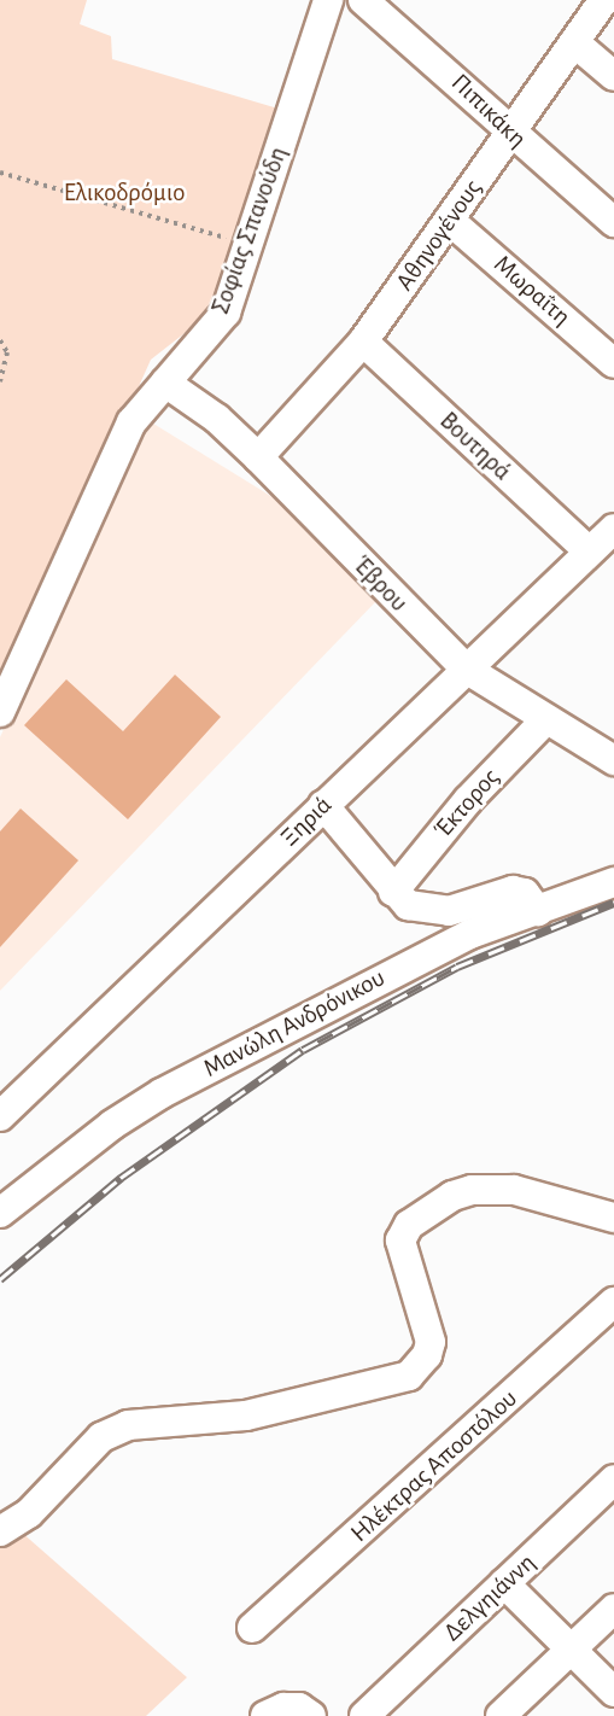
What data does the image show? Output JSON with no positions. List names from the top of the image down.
{
  "streets": {
    "street": [
      "Πιπικάκη",
      "Σοφίας Σπανούδη",
      "Αθηνογένους",
      "Μωραΐτη",
      "Βουτηρά",
      "Έβρου",
      "Έκτορος",
      "Ξηριά",
      "Μανώλη Ανδρόνικου",
      "Ηλέκτρας Αποστόλου",
      "Δελγηιάννη"
    ]
  },
  "crossings": [
    ["Πιπικάκη", "Αθηνογένους"],
    ["Σοφίας Σπανούδη", "Έβρου"],
    ["Αθηνογένους", "Μωραΐτη"],
    ["Αθηνογένους", "Βουτηρά"],
    ["Αθηνογένους", "Έβρου"],
    ["Βουτηρά", "Ξηριά"],
    ["Έβρου", "Έκτορος"],
    ["Έβρου", "Ξηριά"]
  ],
  "parks": ["Ελικοδρόμιο"]
}
